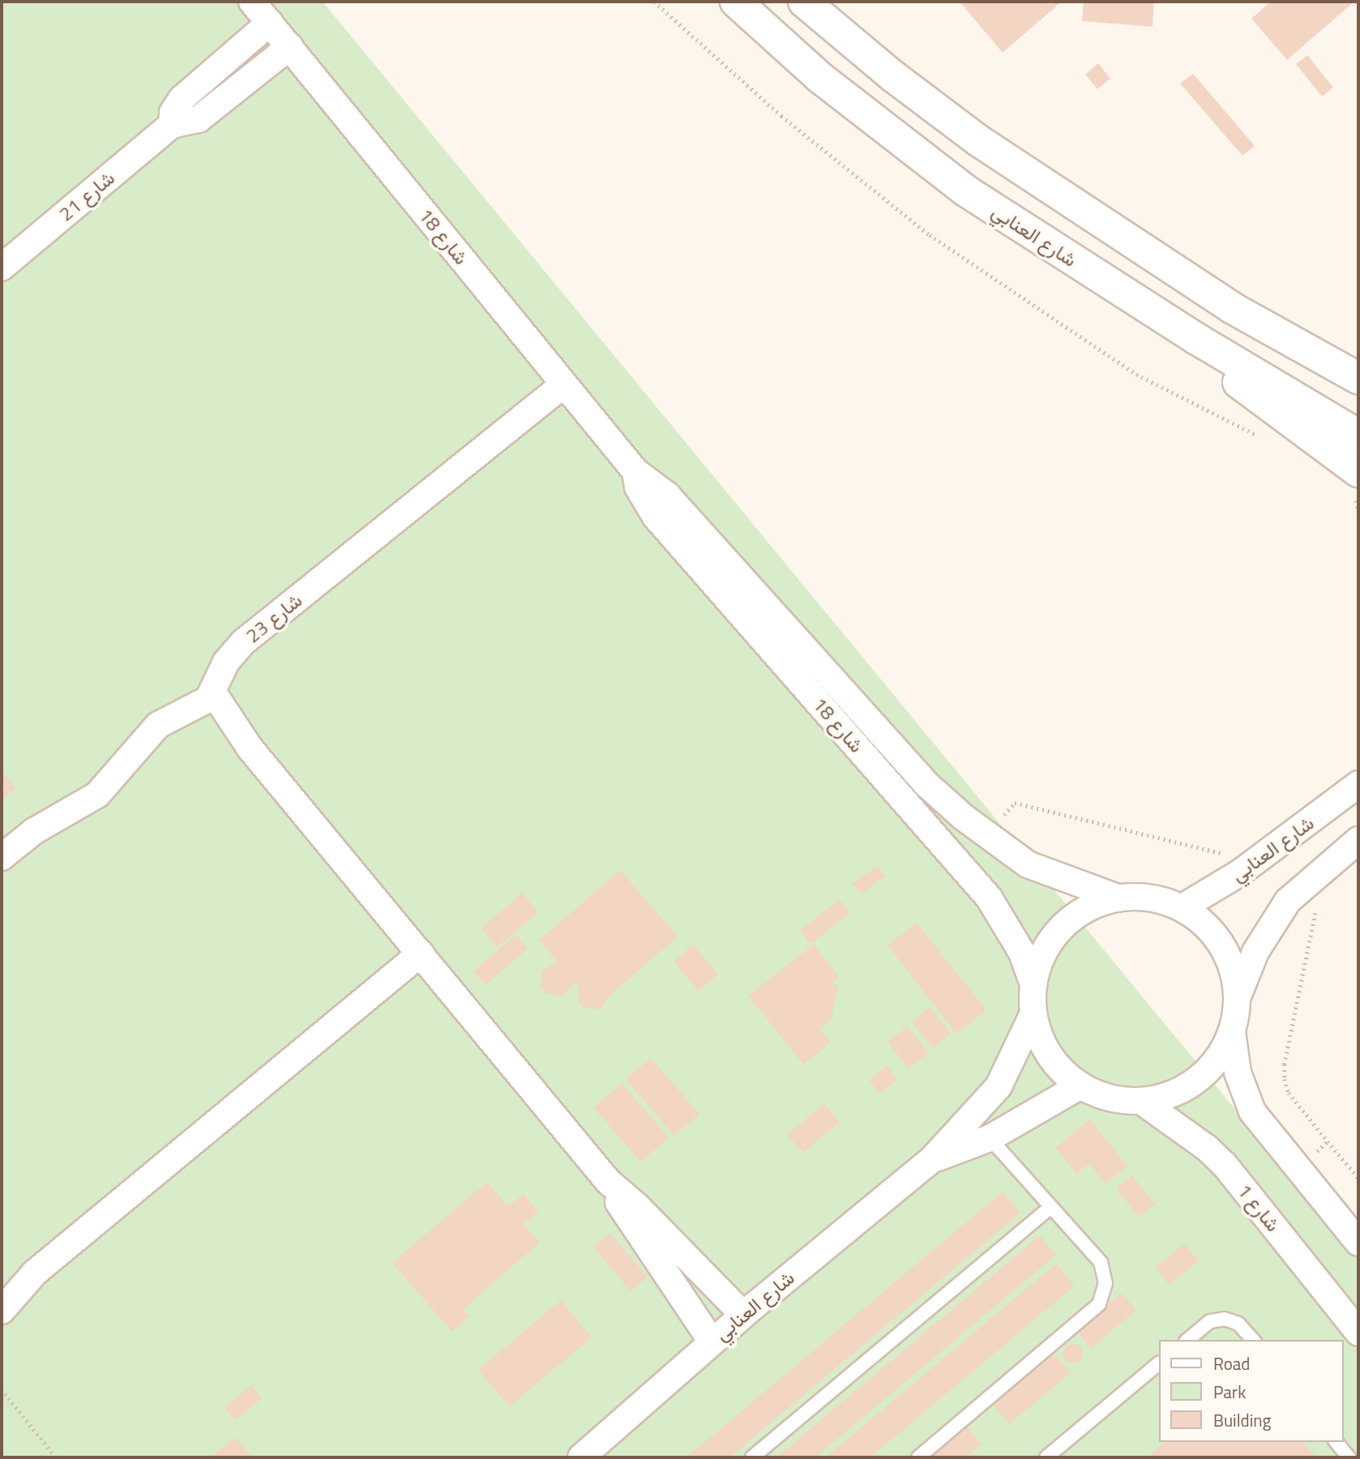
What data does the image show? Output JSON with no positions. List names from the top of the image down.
{
  "streets": {
    "street": [
      "شارع 21",
      "شارع العنابي",
      "شارع 18",
      "شارع 23",
      "شارع 1"
    ]
  },
  "crossings": [
    ["شارع 21", "شارع 18"],
    ["شارع 18", "شارع 23"]
  ],
  "legend": ["Road", "Park", "Building"]
}
